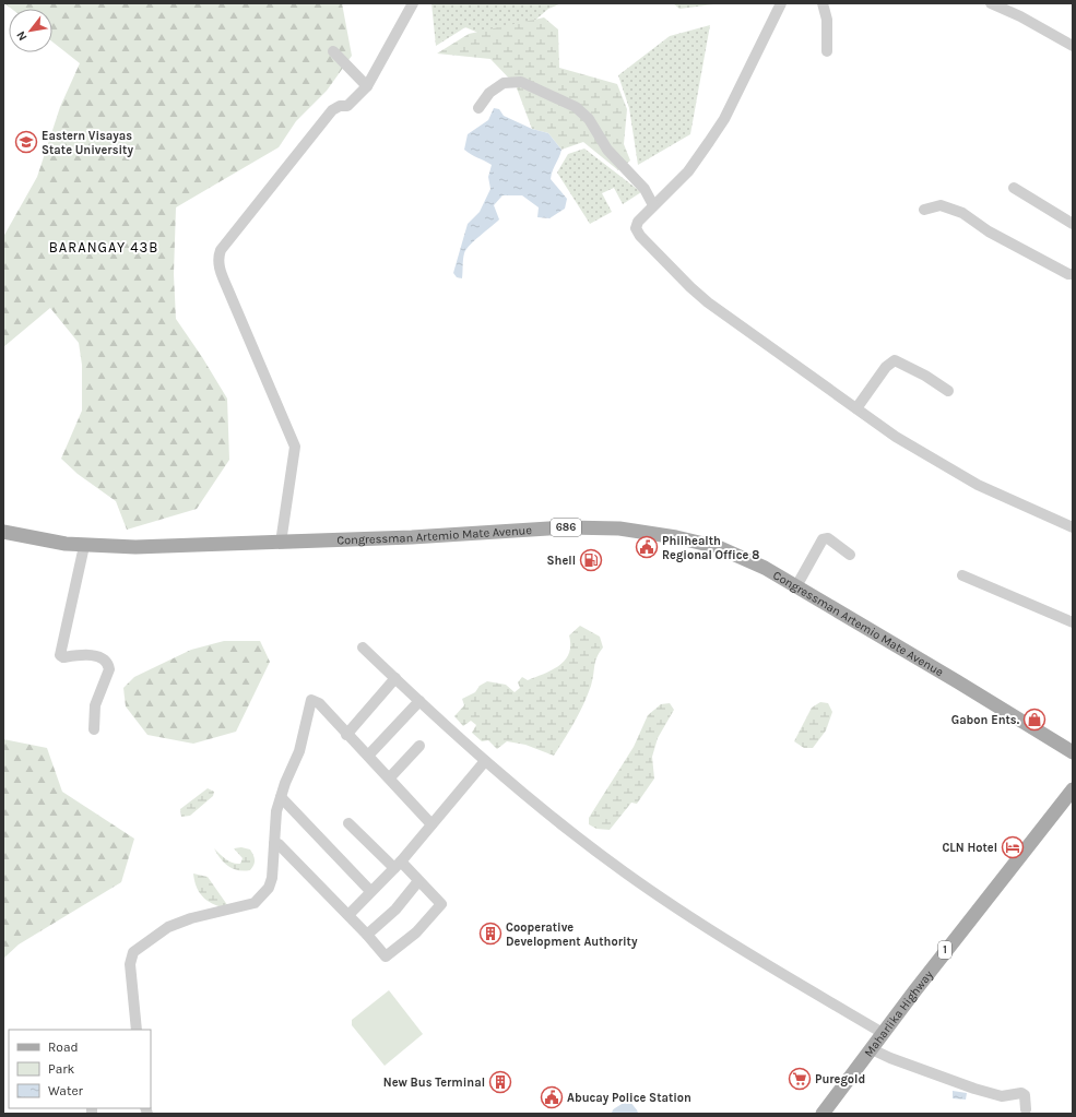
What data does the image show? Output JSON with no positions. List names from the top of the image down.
{
  "streets": {
    "main road": [
      "686",
      "Congressman Artemio Mate Avenue",
      "1",
      "Maharlika Highway"
    ]
  },
  "districts": ["BARANGAY 43B"],
  "places": {
    "school or university": ["Eastern Visayas State University"],
    "public building": ["Philhealth Regional Office 8", "Abucay Police Station"],
    "fuel station": ["Shell"],
    "shop": ["Gabon Ents."],
    "hotel": ["CLN Hotel"],
    "building": ["Cooperative Development Authority", "New Bus Terminal"],
    "supermarket": ["Puregold"]
  },
  "legend": ["Road", "Park", "Water"],
  "north": "bottom left"
}
